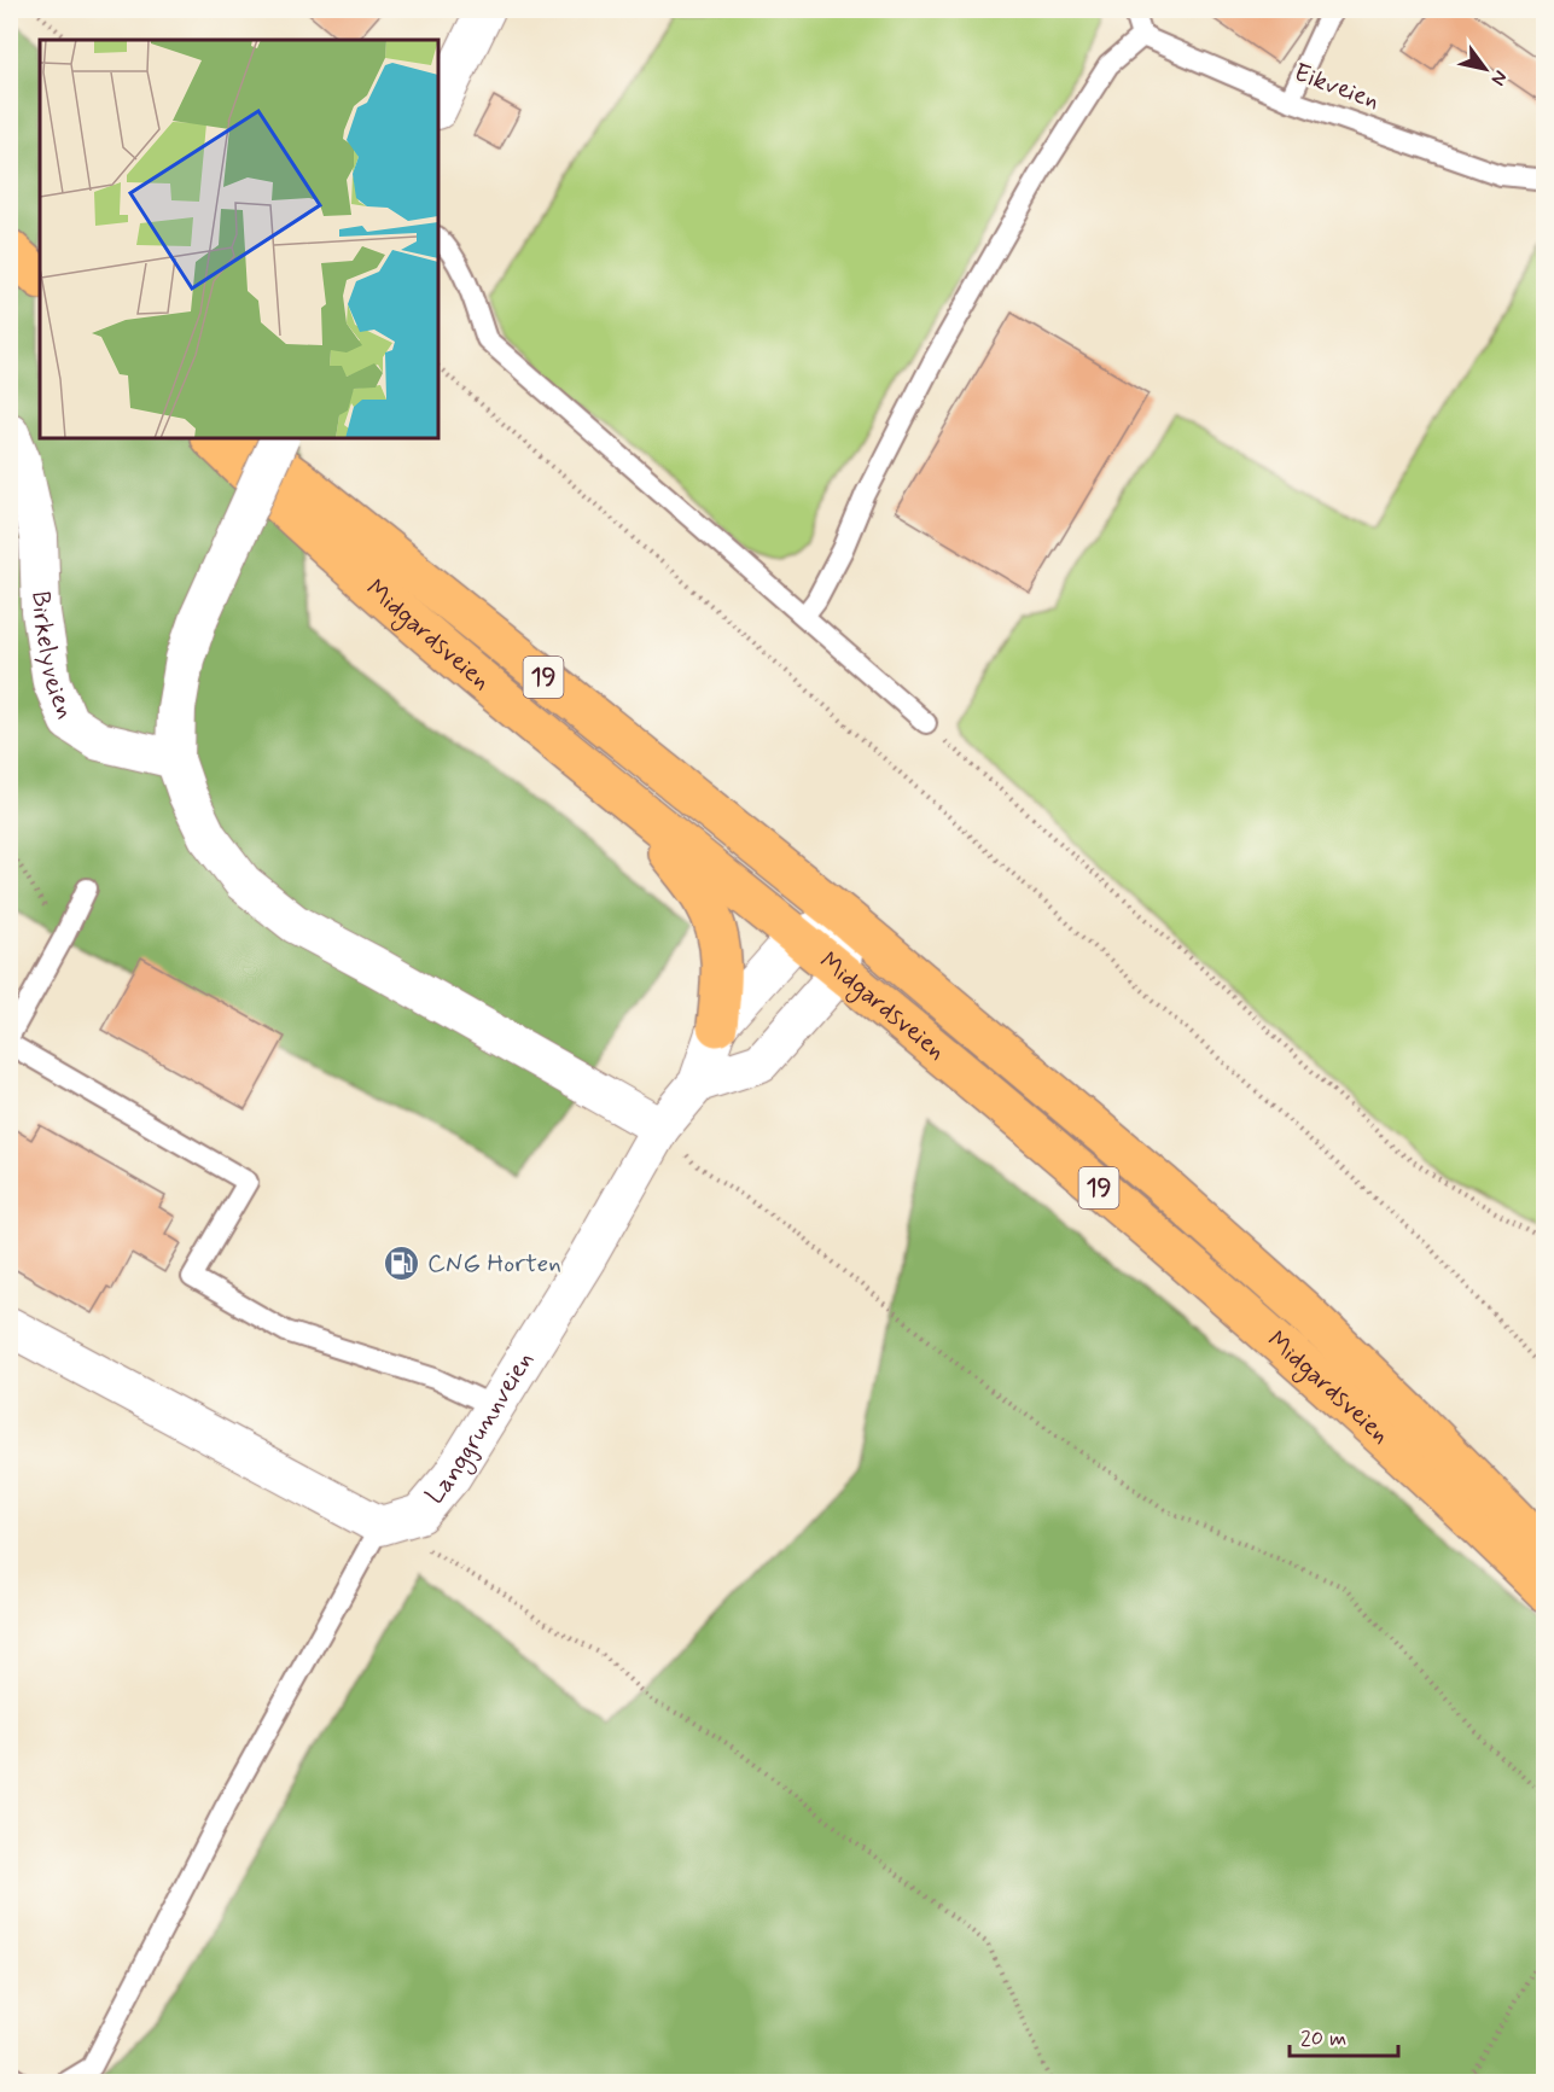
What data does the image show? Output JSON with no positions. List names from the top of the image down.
{
  "streets": {
    "highway": ["Midgardsveien", "19"],
    "street": ["Birkelyveien", "Langgrunnveien"],
    "lane": ["Eikveien"]
  },
  "crossings": [
    ["Midgardsveien", "19"],
    ["Midgardsveien", "Langgrunnveien"],
    ["19", "Langgrunnveien"]
  ],
  "places": {
    "fuel station": ["CNG Horten"]
  },
  "scale_bar": "20 m",
  "north": "bottom right"
}
